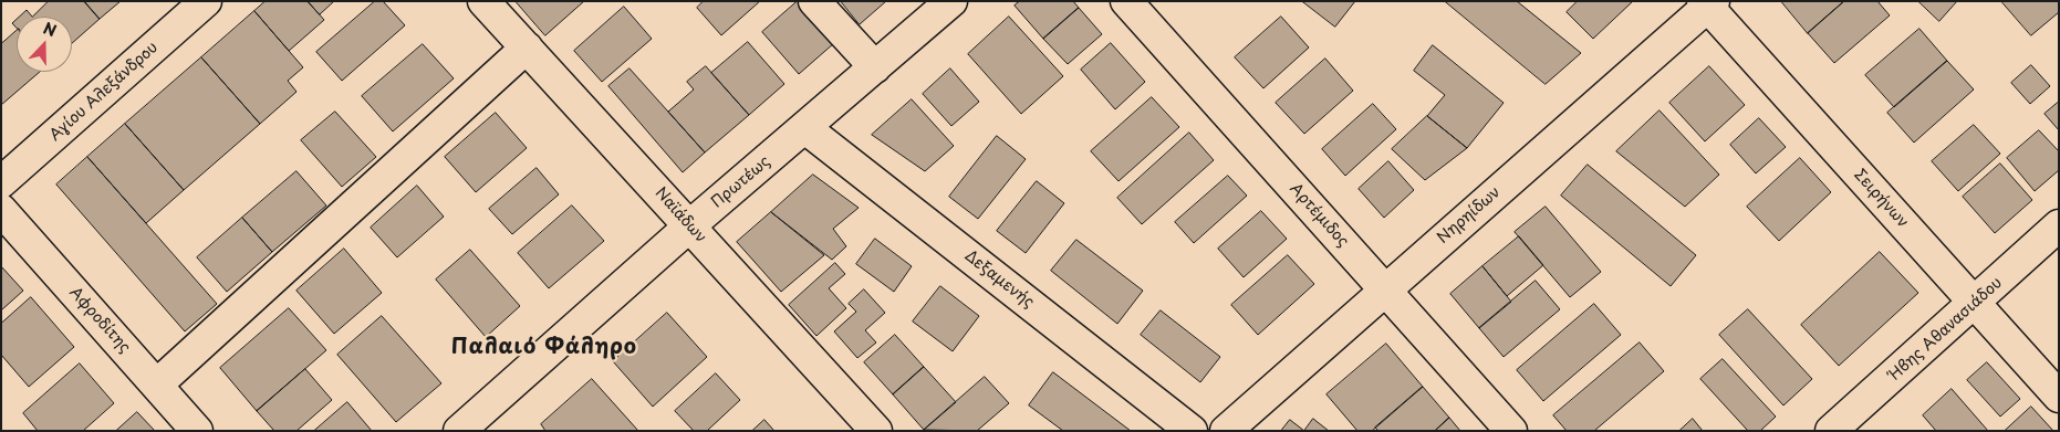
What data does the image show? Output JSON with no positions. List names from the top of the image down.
{
  "streets": {
    "street": [
      "Αγίου Αλεξάνδρου",
      "Πρωτέως",
      "Σειρήνων",
      "Ναϊάδων",
      "Αρτέμιδος",
      "Νηρηίδων",
      "Δεξαμενής",
      "Αφροδίτης",
      "Ήβης Αθανασιάδου"
    ]
  },
  "crossings": [
    ["Πρωτέως", "Ναϊάδων"],
    ["Πρωτέως", "Δεξαμενής"],
    ["Σειρήνων", "Νηρηίδων"],
    ["Σειρήνων", "Ήβης Αθανασιάδου"],
    ["Αρτέμιδος", "Νηρηίδων"]
  ],
  "districts": ["Παλαιό Φάληρο"],
  "north": "top"
}
